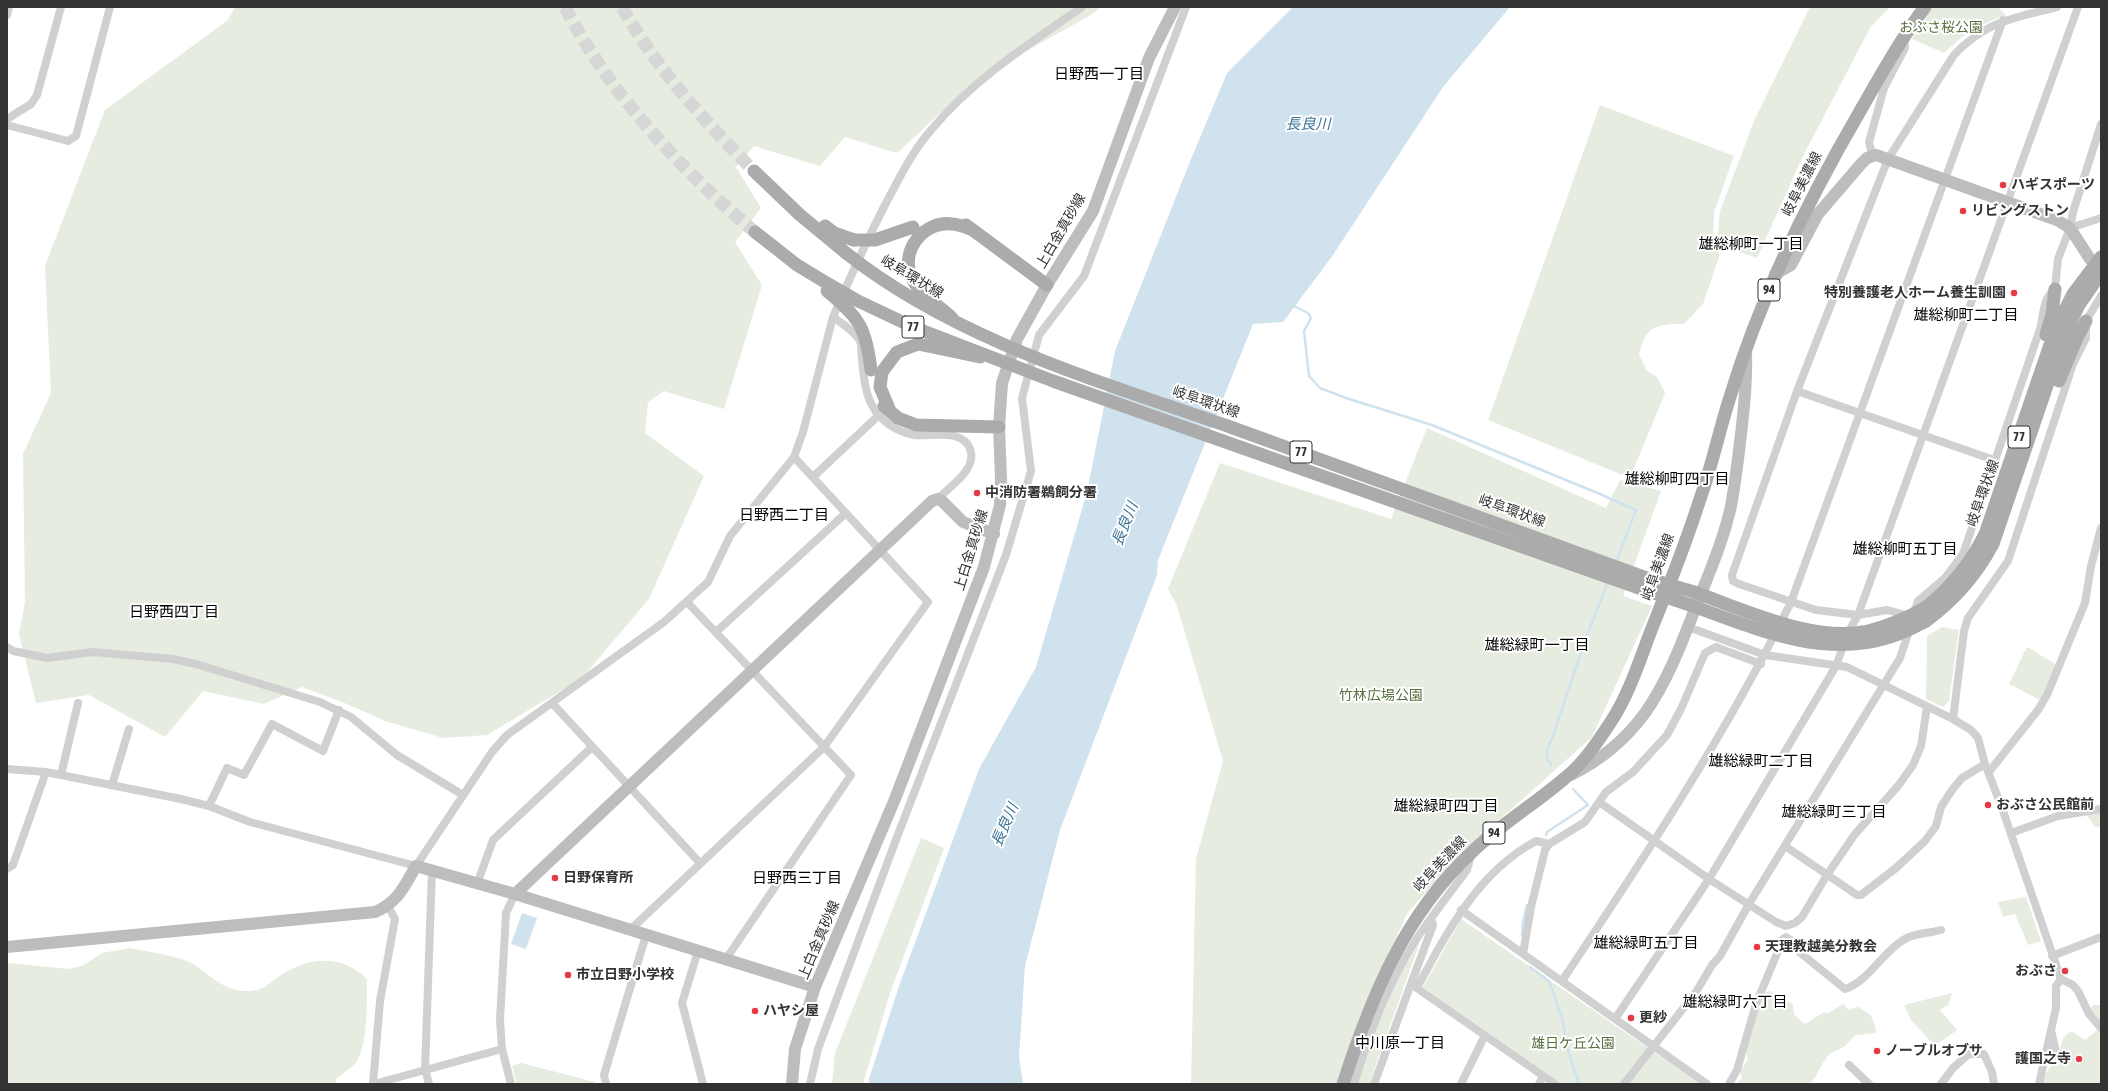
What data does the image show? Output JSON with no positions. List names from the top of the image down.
{
  "streets": {
    "main road": [
      "岐阜美濃線",
      "岐阜環状線",
      "94",
      "77"
    ],
    "street": ["上白金真砂線"]
  },
  "crossings": [
    ["岐阜美濃線", "岐阜環状線"],
    ["上白金真砂線", "77"],
    ["岐阜環状線", "77"]
  ],
  "districts": [
    "日野西一丁目",
    "雄総柳町一丁目",
    "雄総柳町二丁目",
    "雄総柳町四丁目",
    "日野西二丁目",
    "雄総柳町五丁目",
    "日野西四丁目",
    "雄総緑町一丁目",
    "雄総緑町二丁目",
    "雄総緑町四丁目",
    "雄総緑町三丁目",
    "日野西三丁目",
    "雄総緑町五丁目",
    "雄総緑町六丁目",
    "中川原一丁目"
  ],
  "water": ["長良川"],
  "parks": ["おぶさ桜公園", "竹林広場公園", "雄日ケ丘公園"],
  "places": [
    "ハギスポーツ",
    "リビングストン",
    "特別養護老人ホーム養生訓園",
    "中消防署鵜飼分署",
    "おぶさ公民館前",
    "日野保育所",
    "天理教越美分教会",
    "おぶさ",
    "市立日野小学校",
    "ハヤシ屋",
    "更紗",
    "ノーブルオブサ",
    "護国之寺"
  ]
}
